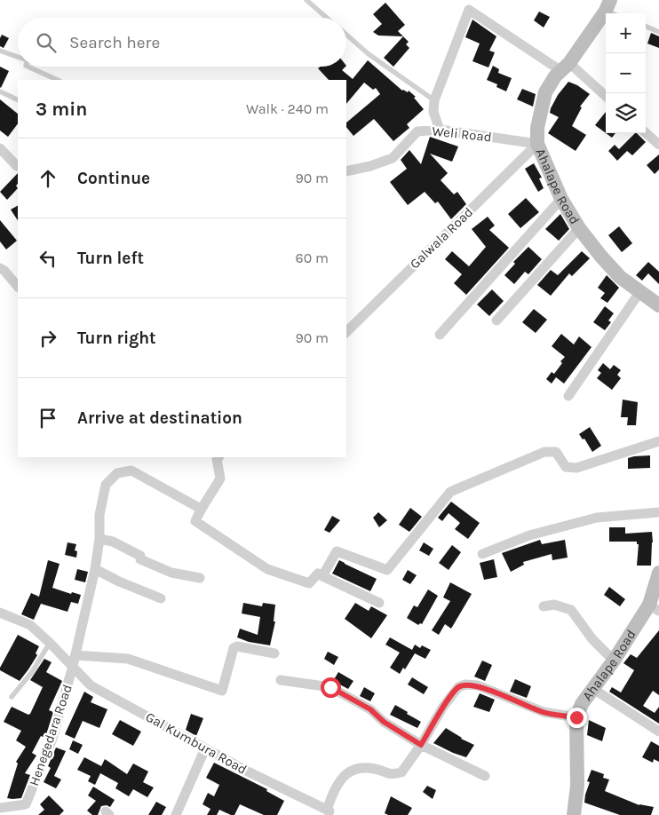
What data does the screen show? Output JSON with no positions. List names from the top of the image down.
{
  "streets": {
    "street": [
      "Weli Road",
      "Ahalape Road",
      "Galwala Road",
      "Henegedara Road",
      "Gal Kumbura Road"
    ]
  },
  "crossings": [
    ["Weli Road", "Ahalape Road"],
    ["Weli Road", "Galwala Road"],
    ["Ahalape Road", "Galwala Road"],
    ["Henegedara Road", "Gal Kumbura Road"]
  ],
  "page": {
    "map_buttons": ["+", "−"],
    "search": "Search here",
    "heading": ["3 min", "Walk · 240 m"],
    "list": [
      ["Continue", "90 m"],
      ["Turn left", "60 m"],
      ["Turn right", "90 m"],
      "Arrive at destination"
    ]
  }
}
